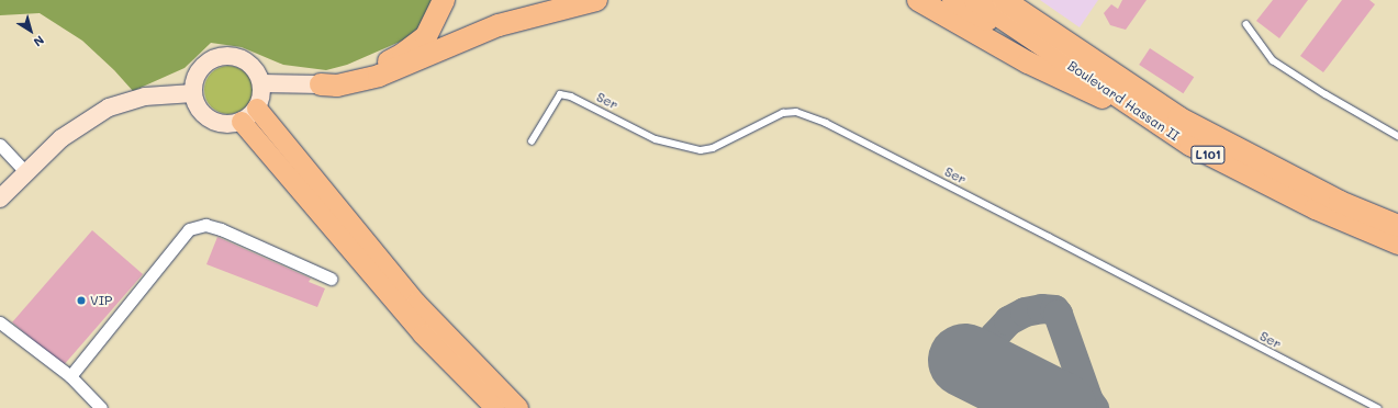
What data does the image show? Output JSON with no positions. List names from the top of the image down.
{
  "streets": {
    "highway": ["Boulevard Hassan II", "L101"],
    "lane": ["Ser"]
  },
  "places": ["VIP"],
  "north": "bottom right"
}
